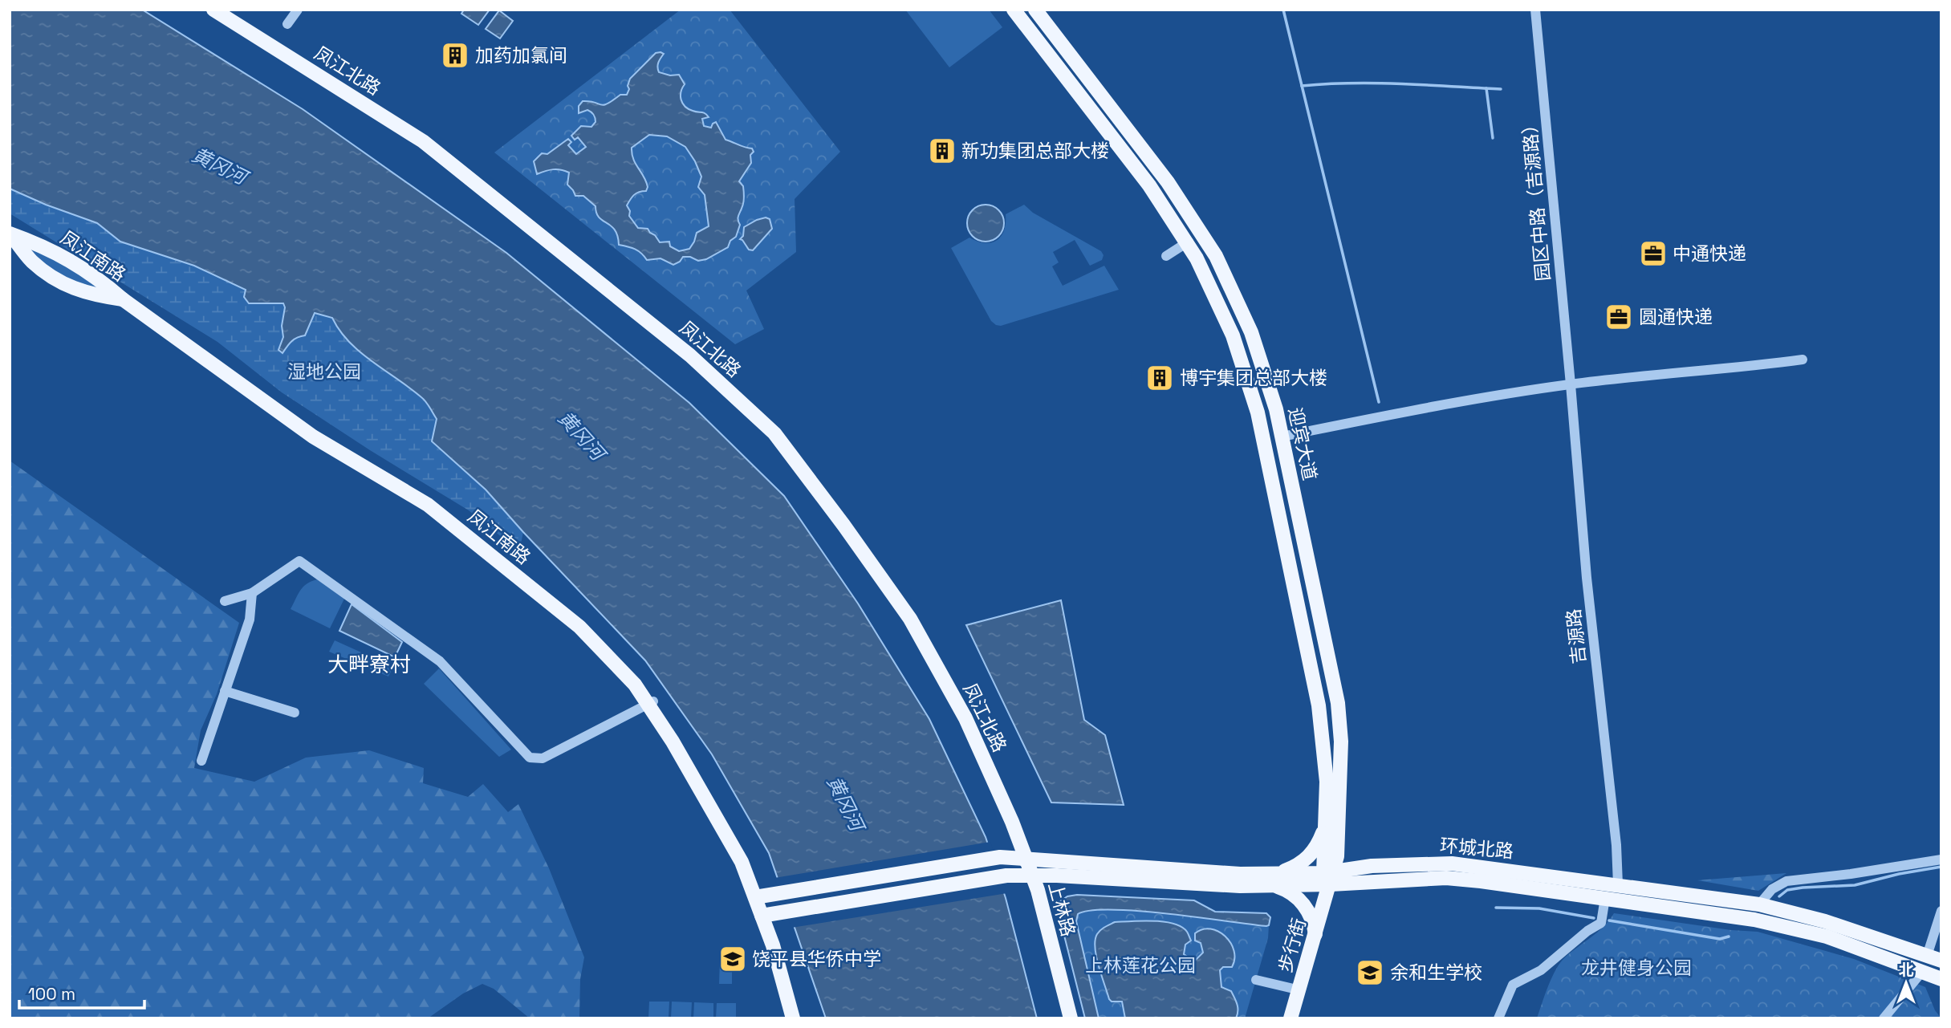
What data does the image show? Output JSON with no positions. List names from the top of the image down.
{
  "streets": {
    "main road": [
      "凤江北路",
      "凤江南路",
      "迎宾大道",
      "环城北路",
      "上林路",
      "步行街"
    ],
    "street": ["园区中路（吉源路）", "吉源路"]
  },
  "crossings": [
    ["凤江北路", "环城北路"],
    ["凤江北路", "上林路"],
    ["园区中路（吉源路）", "吉源路"],
    ["凤江南路", "环城北路"],
    ["迎宾大道", "环城北路"],
    ["迎宾大道", "步行街"],
    ["吉源路", "环城北路"],
    ["环城北路", "上林路"],
    ["环城北路", "步行街"]
  ],
  "districts": ["大畔寮村"],
  "water": ["黄冈河"],
  "parks": ["湿地公园", "上林莲花公园", "龙井健身公园"],
  "places": {
    "building": ["加药加氯间", "新功集团总部大楼", "博宇集团总部大楼"],
    "office": ["中通快递", "圆通快递"],
    "school or university": ["饶平县华侨中学", "余和生学校"]
  },
  "scale_bar": "100 m",
  "north": "top"
}
